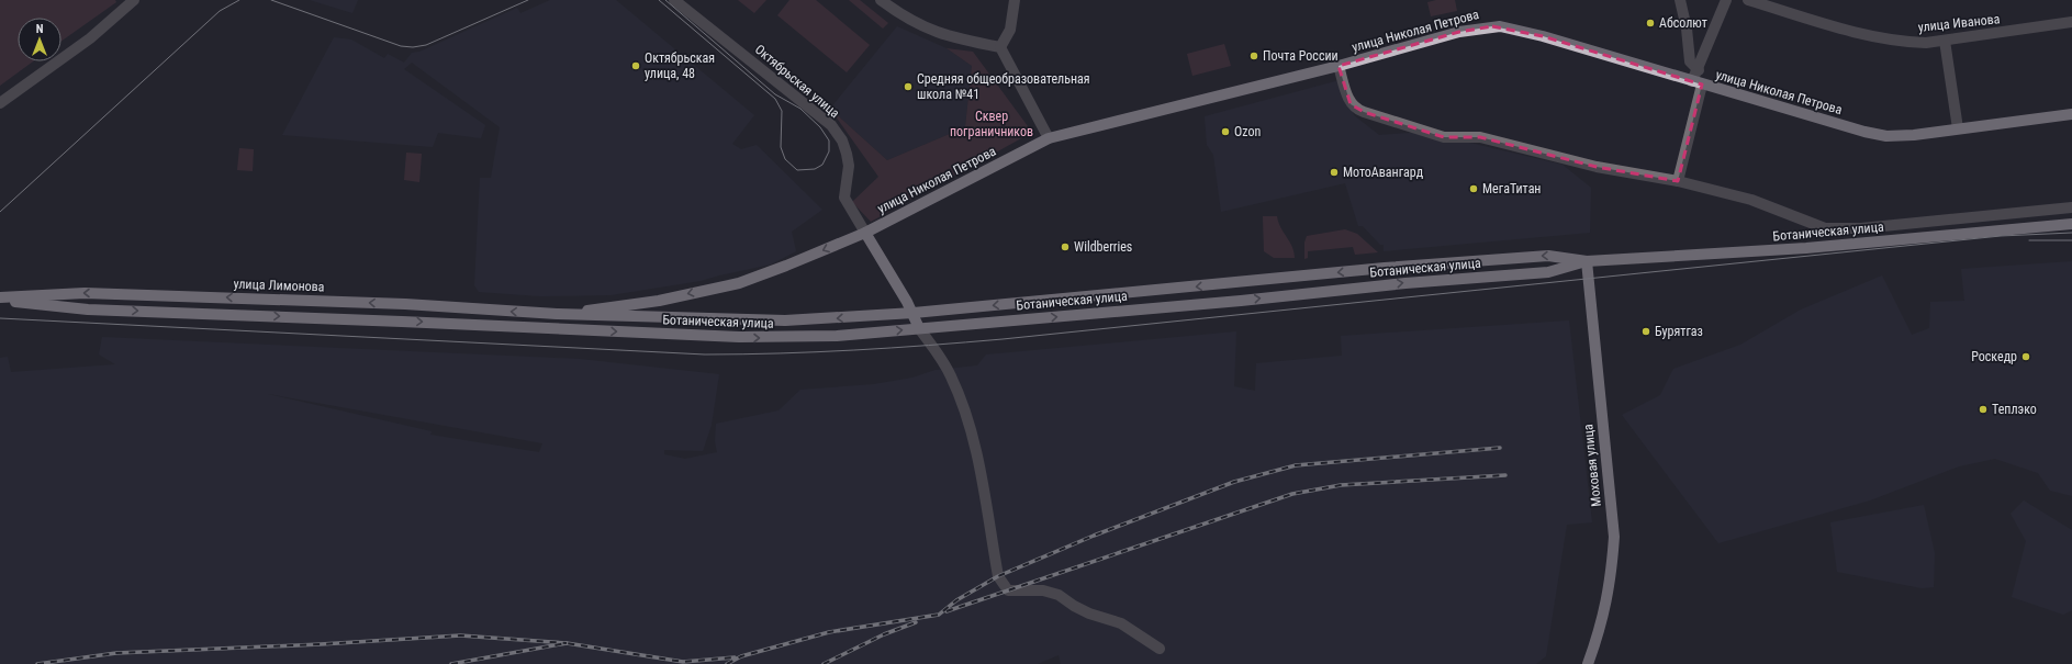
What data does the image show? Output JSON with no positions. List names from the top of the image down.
{
  "streets": {
    "main road": [
      "улица Николая Петрова",
      "Ботаническая улица",
      "улица Лимонова",
      "Моховая улица"
    ],
    "street": ["улица Иванова", "Октябрьская улица"]
  },
  "crossings": [
    ["улица Николая Петрова", "Октябрьская улица"],
    ["улица Николая Петрова", "Ботаническая улица"],
    ["улица Николая Петрова", "улица Лимонова"],
    ["Ботаническая улица", "улица Лимонова"],
    ["Ботаническая улица", "Моховая улица"]
  ],
  "parks": ["Сквер пограничников"],
  "places": [
    "Абсолют",
    "Почта России",
    "Октябрьская улица, 48",
    "Средняя общеобразовательная школа №41",
    "Ozon",
    "МотоАвангард",
    "МегаТитан",
    "Wildberries",
    "Бурятгаз",
    "Роскедр",
    "Теплэко"
  ],
  "north": "top"
}
